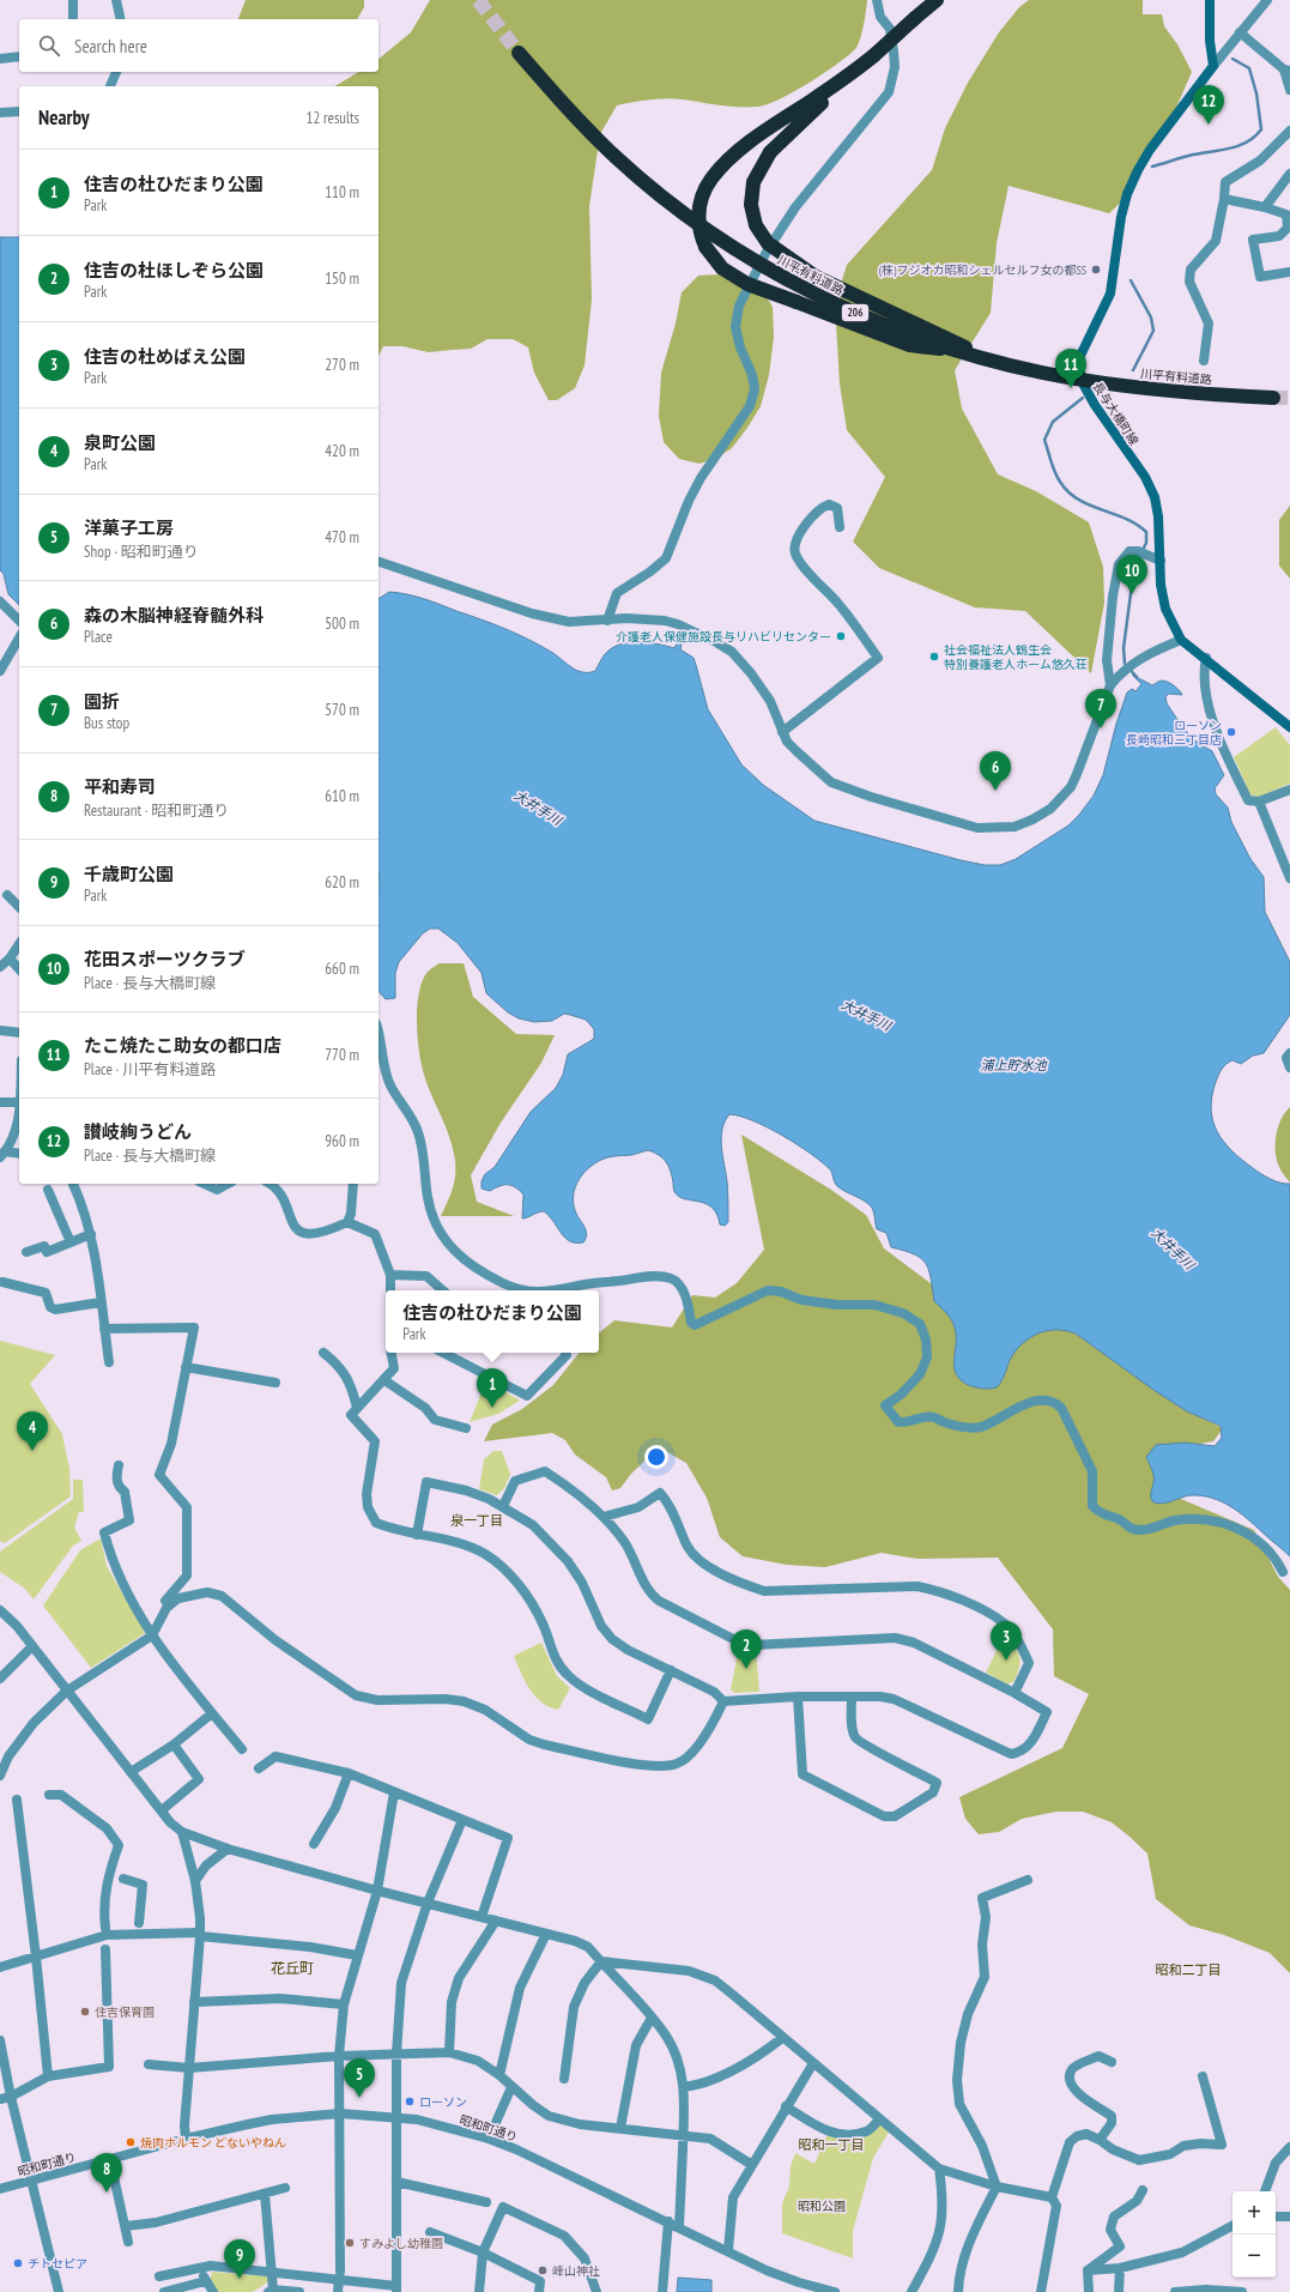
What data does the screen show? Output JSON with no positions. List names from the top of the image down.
{
  "streets": {
    "highway": ["川平有料道路", "206"],
    "main road": ["長与大橋町線"],
    "street": ["昭和町通り"]
  },
  "districts": [
    "泉一丁目",
    "花丘町",
    "昭和二丁目",
    "昭和一丁目"
  ],
  "water": ["大井手川", "浦上貯水池"],
  "parks": ["昭和公園"],
  "places": [
    "(株)フジオカ昭和シェルセルフ女の都SS",
    "介護老人保健施設長与リハビリセンター",
    "社会福祉法人鶴生会 特別養護老人ホーム悠久荘",
    "ローソン 長崎昭和三丁目店",
    "住吉保育園",
    "ローソン",
    "焼肉ホルモン どないやねん",
    "すみよし幼稚園",
    "チトセピア",
    "峰山神社"
  ],
  "page": {
    "search": "Search here",
    "pins": [
      "12",
      "11",
      "10",
      "7",
      "6",
      "1",
      "4",
      "3",
      "2",
      "5",
      "8",
      "9"
    ],
    "heading": ["Nearby", "12 results"],
    "list": [
      {
        "mark": "1",
        "name": "住吉の杜ひだまり公園",
        "note": "Park",
        "value": "110 m"
      },
      {
        "mark": "2",
        "name": "住吉の杜ほしぞら公園",
        "note": "Park",
        "value": "150 m"
      },
      {
        "mark": "3",
        "name": "住吉の杜めばえ公園",
        "note": "Park",
        "value": "270 m"
      },
      {
        "mark": "4",
        "name": "泉町公園",
        "note": "Park",
        "value": "420 m"
      },
      {
        "mark": "5",
        "name": "洋菓子工房",
        "note": "Shop · 昭和町通り",
        "value": "470 m"
      },
      {
        "mark": "6",
        "name": "森の木脳神経脊髄外科",
        "note": "Place",
        "value": "500 m"
      },
      {
        "mark": "7",
        "name": "園折",
        "note": "Bus stop",
        "value": "570 m"
      },
      {
        "mark": "8",
        "name": "平和寿司",
        "note": "Restaurant · 昭和町通り",
        "value": "610 m"
      },
      {
        "mark": "9",
        "name": "千歳町公園",
        "note": "Park",
        "value": "620 m"
      },
      {
        "mark": "10",
        "name": "花田スポーツクラブ",
        "note": "Place · 長与大橋町線",
        "value": "660 m"
      },
      {
        "mark": "11",
        "name": "たこ焼たこ助女の都口店",
        "note": "Place · 川平有料道路",
        "value": "770 m"
      },
      {
        "mark": "12",
        "name": "讃岐絢うどん",
        "note": "Place · 長与大橋町線",
        "value": "960 m"
      }
    ],
    "popup": ["住吉の杜ひだまり公園", "Park"],
    "map_buttons": ["+", "−"]
  }
}
